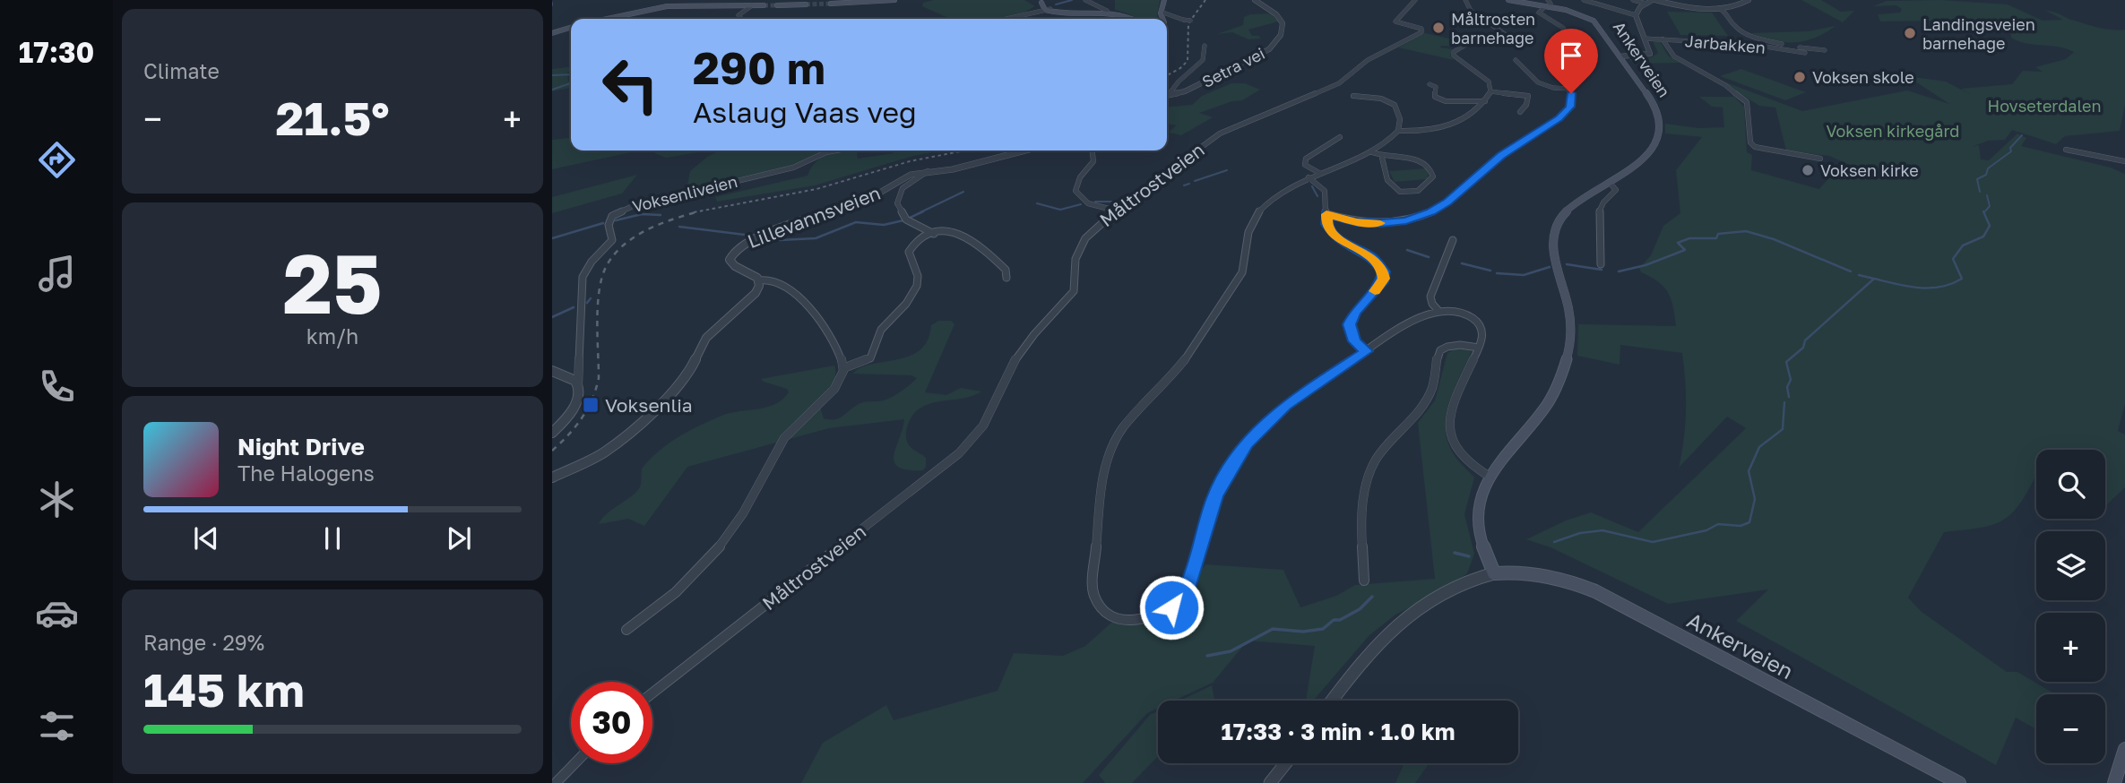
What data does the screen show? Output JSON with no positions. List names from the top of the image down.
{
  "streets": {
    "main road": ["Ankerveien"],
    "street": [
      "Jarbakken",
      "Setra vei",
      "Måltrostveien",
      "Voksenliveien",
      "Lillevannsveien"
    ]
  },
  "parks": ["Hovseterdalen", "Voksen kirkegård"],
  "places": {
    "other": [
      "Måltrosten barnehage",
      "Landingsveien barnehage",
      "Voksen skole",
      "Voksen kirke"
    ],
    "transit": ["Voksenlia"]
  },
  "page": {
    "tabs": "17:30",
    "tile": [
      "Climate",
      ["25", "km/h"],
      ["Range · 29%", "145 km"]
    ],
    "turn": ["290 m", "Aslaug Vaas veg"],
    "heat": ["−", "21.5°", "+"],
    "song": ["Night Drive", "The Halogens"],
    "map_buttons": ["+", "−"],
    "limit": "30",
    "trip": "17:33 · 3 min · 1.0 km"
  }
}
